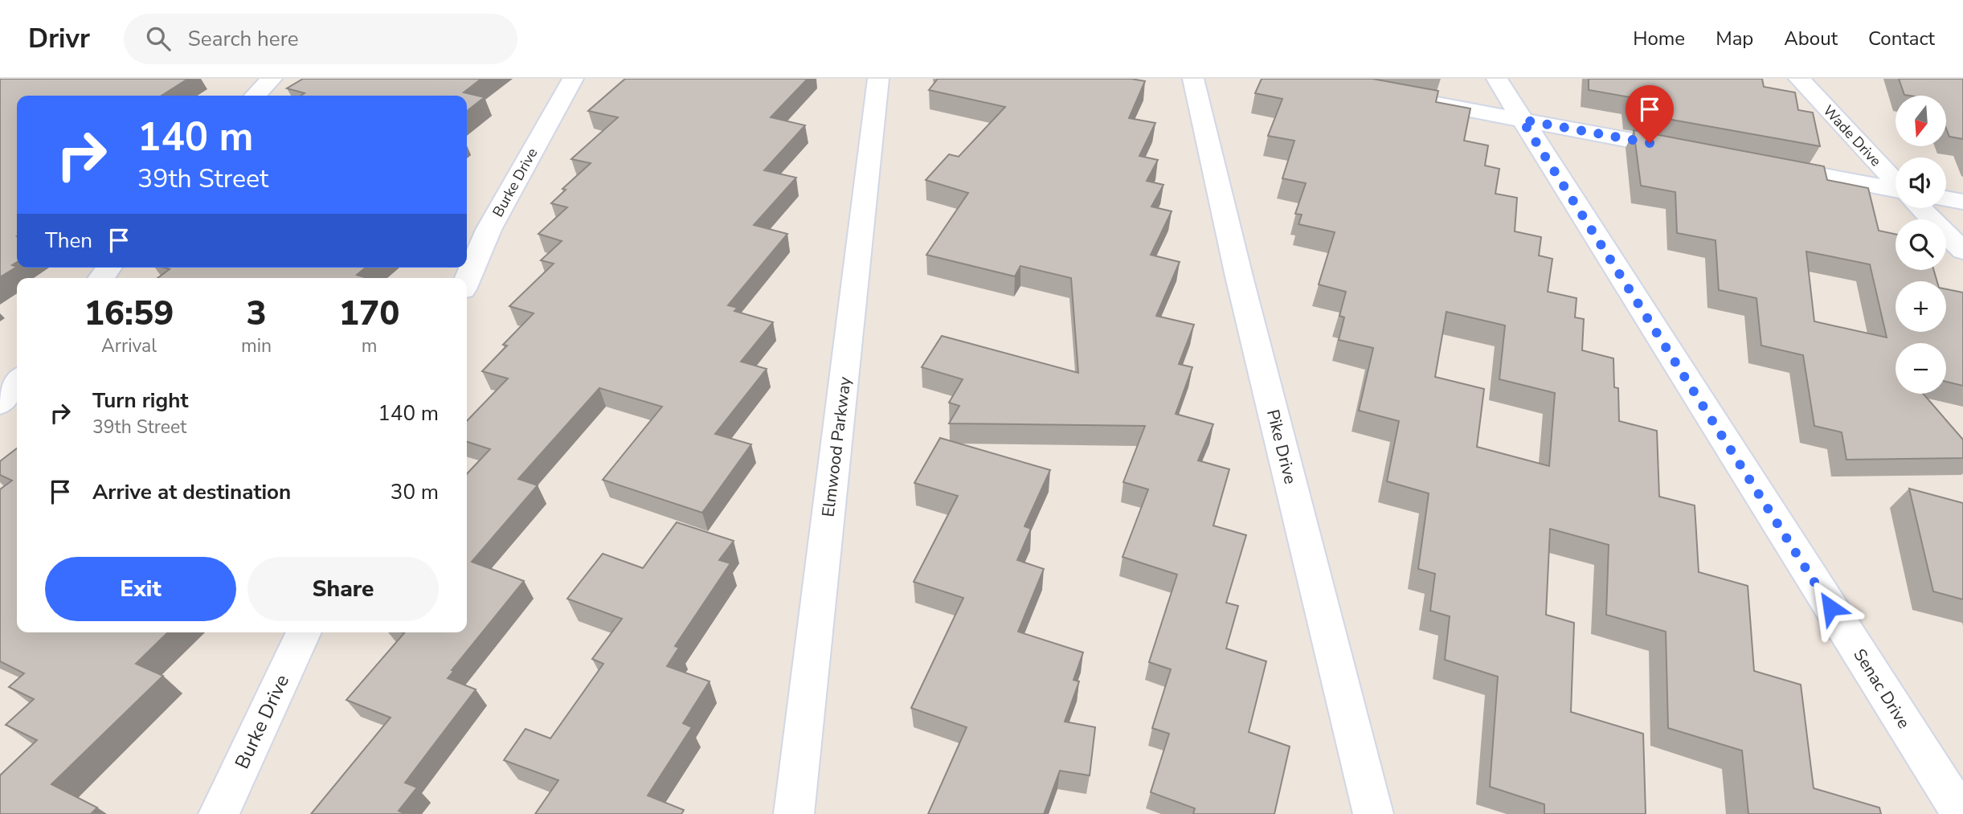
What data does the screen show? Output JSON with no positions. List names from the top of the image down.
{
  "streets": {
    "street": [
      "Wade Drive",
      "Burke Drive",
      "Elmwood Parkway",
      "Pike Drive",
      "Senac Drive"
    ]
  },
  "north": "bottom",
  "page": {
    "header": "Drivr",
    "search": "Search here",
    "nav": [
      "Home",
      "Map",
      "About",
      "Contact"
    ],
    "map_buttons": ["+", "−"],
    "turn": ["140 m", "39th Street"],
    "then": "Then",
    "eta": [
      "16:59",
      "Arrival",
      "3",
      "min",
      "170",
      "m"
    ],
    "list": [
      {
        "name": "Turn right",
        "note": "39th Street",
        "value": "140 m"
      },
      {
        "name": "Arrive at destination",
        "value": "30 m"
      }
    ],
    "buttons": ["Exit", "Share"]
  }
}
